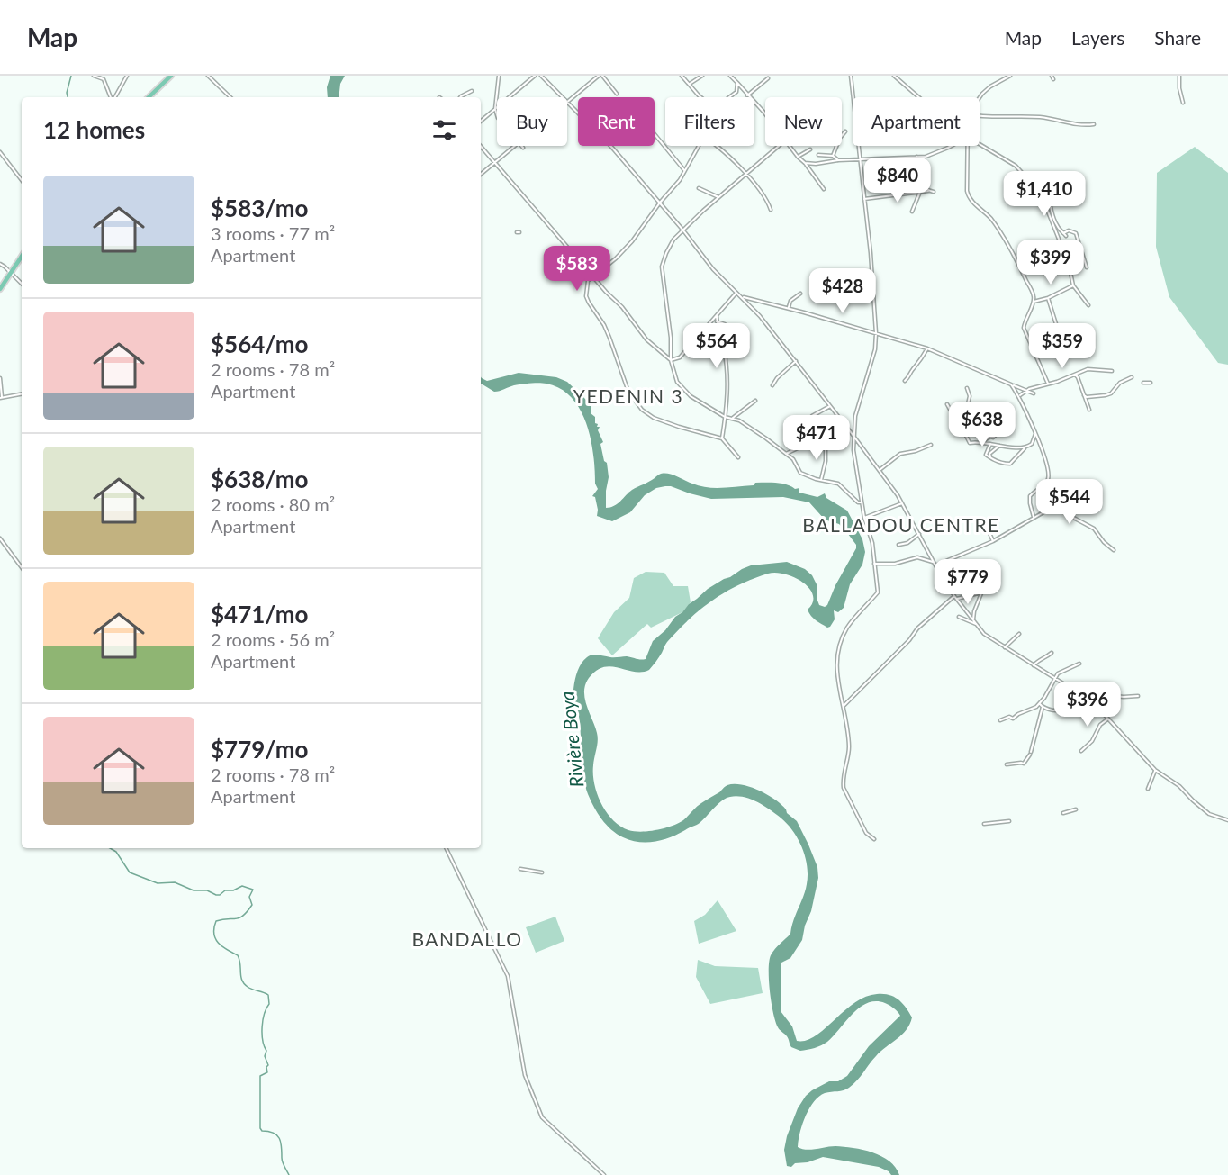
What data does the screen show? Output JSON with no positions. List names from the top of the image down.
{
  "districts": ["YEDENIN 3", "BALLADOU CENTRE", "BANDALLO"],
  "water": ["Rivière Boya"],
  "page": {
    "header": "Map",
    "nav": ["Map", "Layers", "Share"],
    "chip": [
      "Buy",
      "Rent",
      "Filters",
      "New",
      "Apartment"
    ],
    "heading": "12 homes",
    "price": [
      "$840",
      "$1,410",
      "$399",
      "$583",
      "$428",
      "$564",
      "$359",
      "$638",
      "$471",
      "$544",
      "$779",
      "$396"
    ],
    "list": [
      {
        "name": "$583/mo",
        "note": "3 rooms · 77 m² · Apartment"
      },
      {
        "name": "$564/mo",
        "note": "2 rooms · 78 m² · Apartment"
      },
      {
        "name": "$638/mo",
        "note": "2 rooms · 80 m² · Apartment"
      },
      {
        "name": "$471/mo",
        "note": "2 rooms · 56 m² · Apartment"
      },
      {
        "name": "$779/mo",
        "note": "2 rooms · 78 m² · Apartment"
      }
    ]
  }
}
